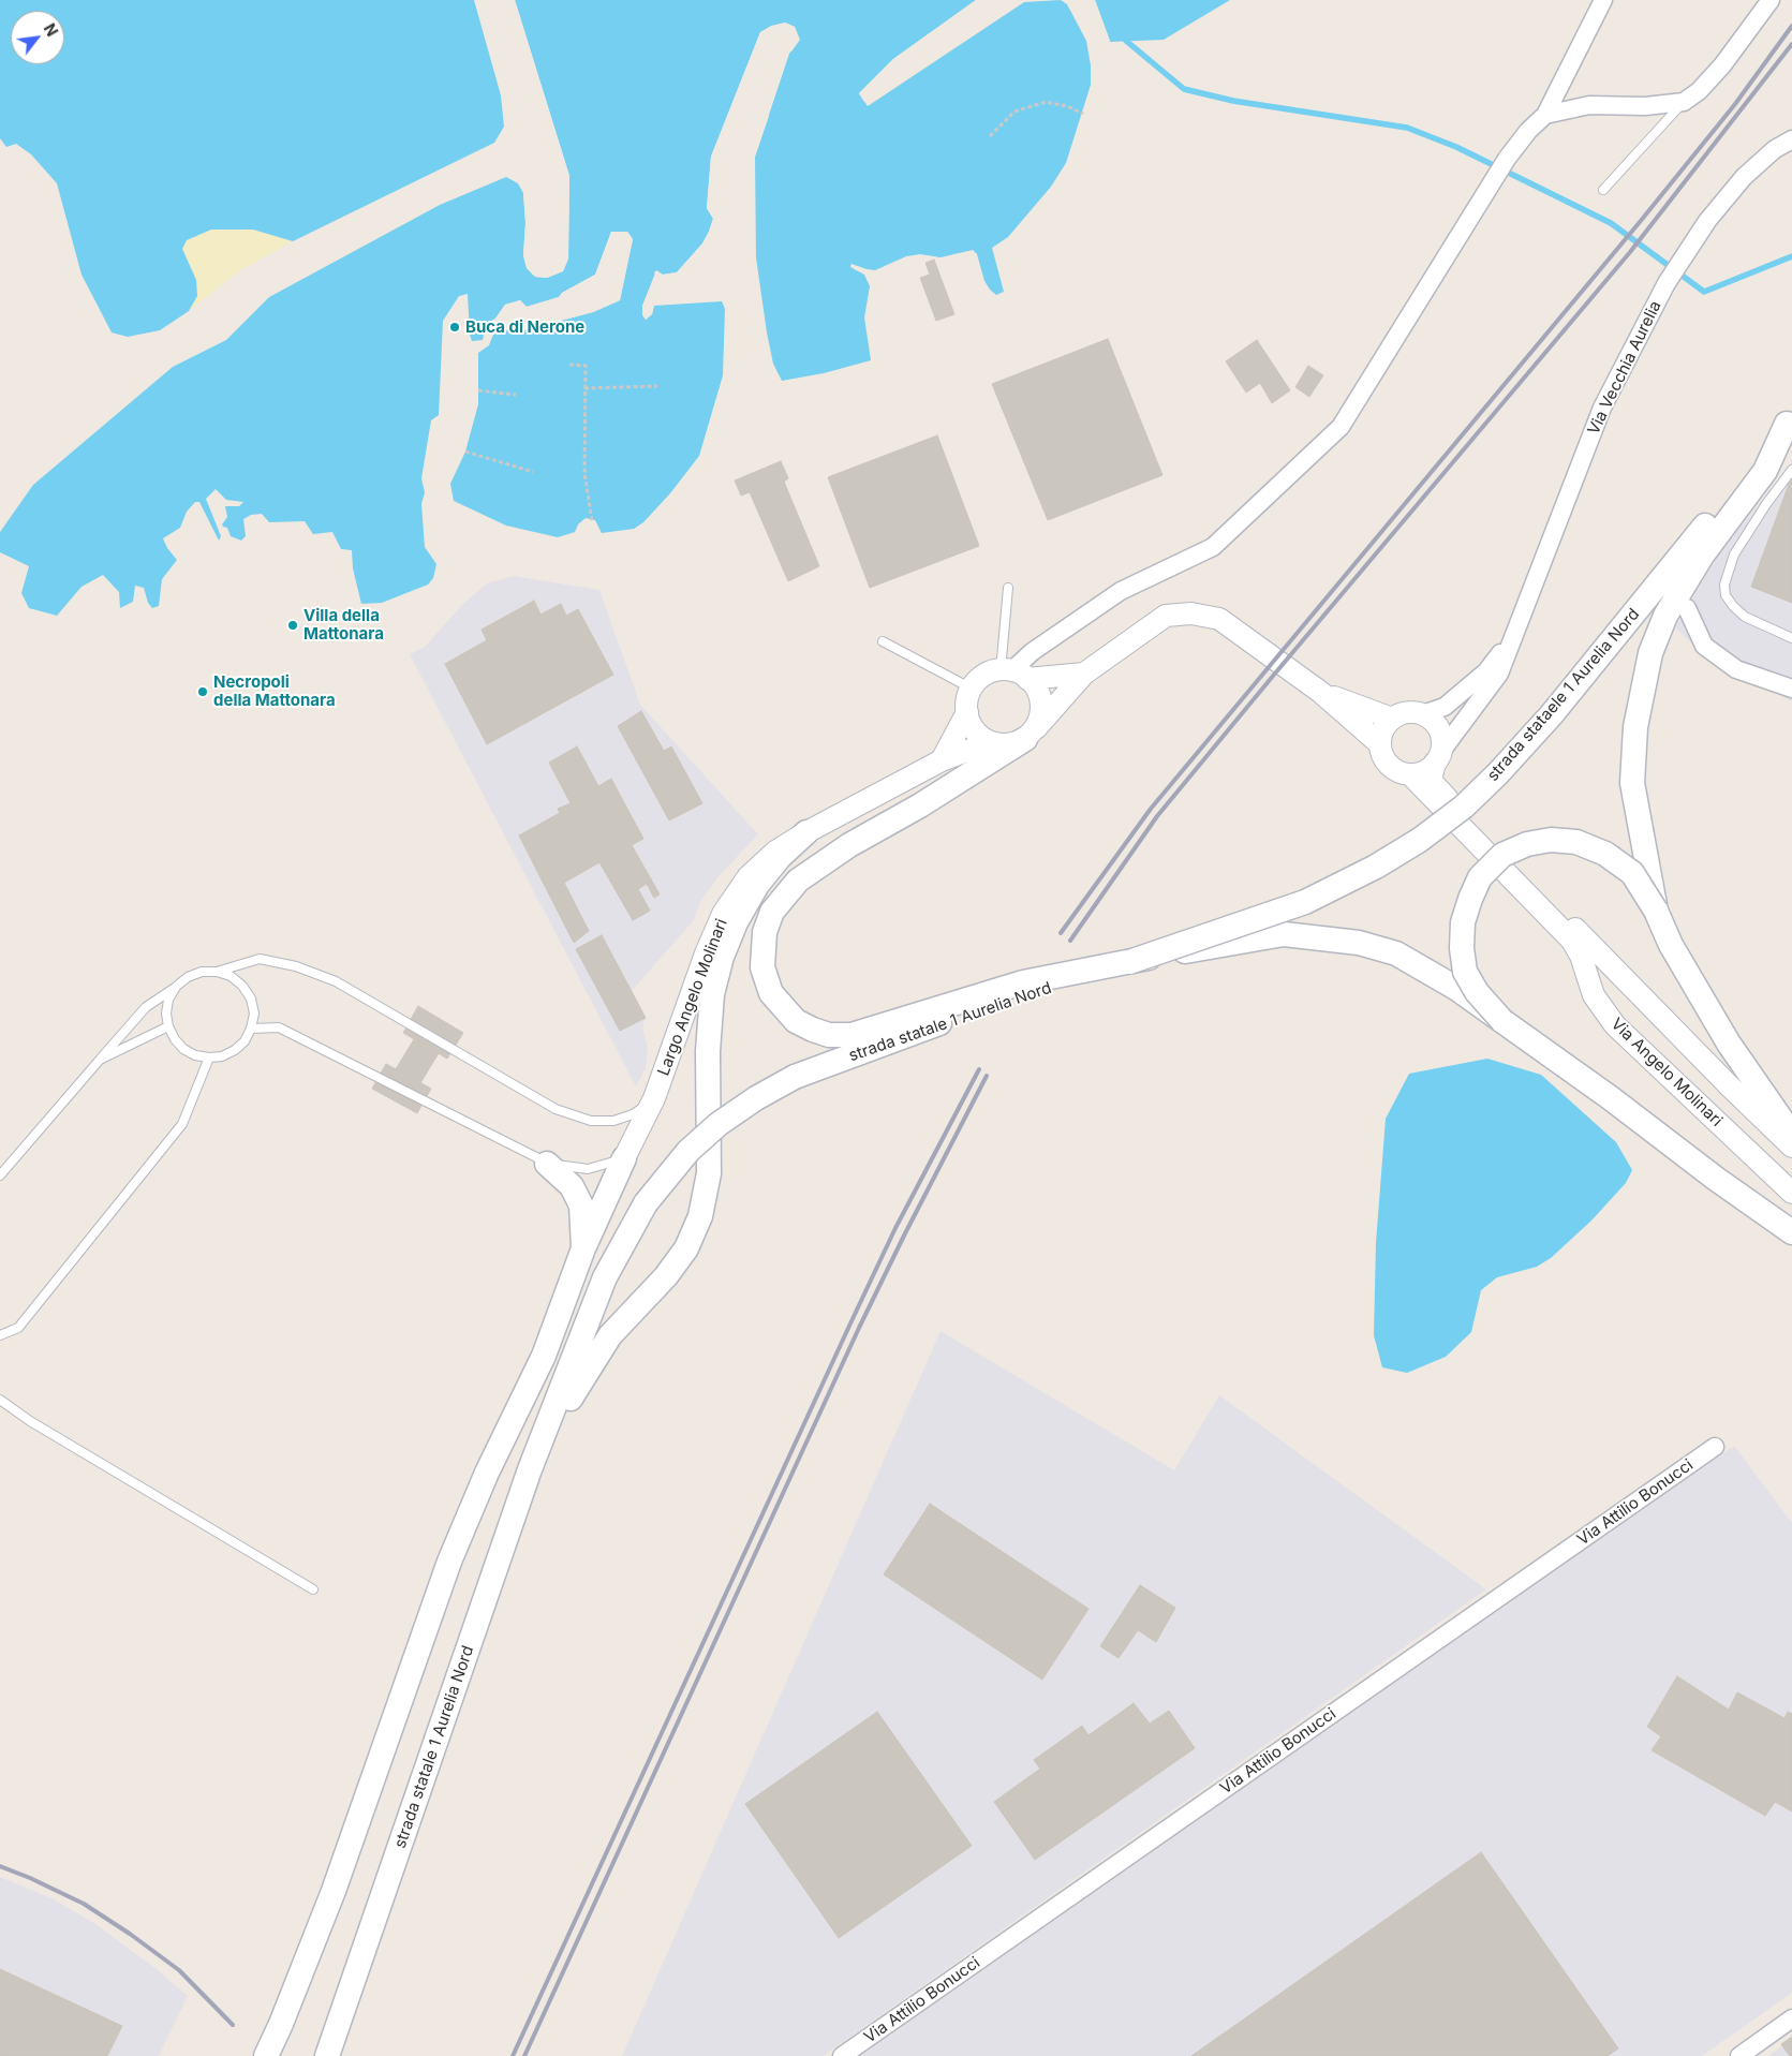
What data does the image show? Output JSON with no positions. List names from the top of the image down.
{
  "streets": {
    "main road": ["strada stataele 1 Aurelia Nord", "strada statale 1 Aurelia Nord"],
    "street": [
      "Via Vecchia Aurelia",
      "Largo Angelo Molinari",
      "Via Angelo Molinari",
      "Via Attilio Bonucci"
    ]
  },
  "crossings": [
    ["Via Vecchia Aurelia", "Via Angelo Molinari"]
  ],
  "places": ["Buca di Nerone", "Villa della Mattonara", "Necropoli della Mattonara"],
  "north": "top right"
}
